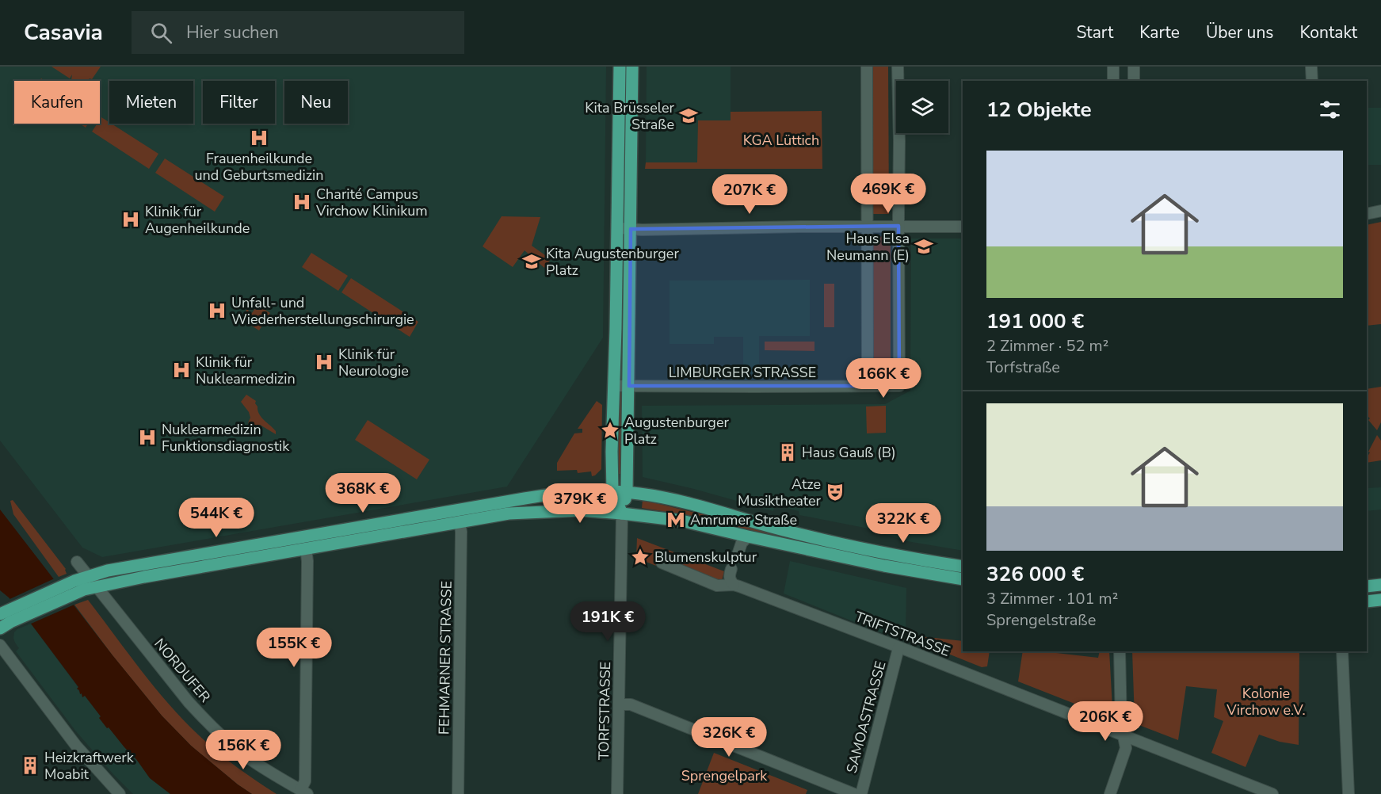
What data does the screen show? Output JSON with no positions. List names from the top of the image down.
{
  "streets": {
    "street": [
      "LIMBURGER STRASSE",
      "TRIFTSTRASSE",
      "FEHMARNER STRASSE",
      "NORDUFER",
      "TORFSTRASSE",
      "SAMOASTRASSE"
    ]
  },
  "crossings": [
    ["TRIFTSTRASSE", "SAMOASTRASSE"]
  ],
  "parks": ["KGA Lüttich", "Kolonie Virchow e.V.", "Sprengelpark"],
  "places": {
    "school or university": ["Kita Brüsseler Straße", "Haus Elsa Neumann (E)", "Kita Augustenburger Platz"],
    "hospital": [
      "Frauenheilkunde und Geburtsmedizin",
      "Charité Campus Virchow Klinikum",
      "Klinik für Augenheilkunde",
      "Unfall- und Wiederherstellungschirurgie",
      "Klinik für Neurologie",
      "Klinik für Nuklearmedizin",
      "Nuklearmedizin Funktionsdiagnostik"
    ],
    "place": ["Augustenburger Platz", "Blumenskulptur"],
    "building": ["Haus Gauß (B)", "Heizkraftwerk Moabit"],
    "theatre": ["Atze Musiktheater"],
    "metro station": ["Amrumer Straße"]
  },
  "page": {
    "header": "Casavia",
    "search": "Hier suchen",
    "nav": [
      "Start",
      "Karte",
      "Über uns",
      "Kontakt"
    ],
    "chip": [
      "Kaufen",
      "Mieten",
      "Filter",
      "Neu"
    ],
    "heading": "12 Objekte",
    "list": [
      {
        "name": "191 000 €",
        "note": "2 Zimmer · 52 m² · Torfstraße"
      },
      {
        "name": "326 000 €",
        "note": "3 Zimmer · 101 m² · Sprengelstraße"
      }
    ],
    "price": [
      "469K €",
      "207K €",
      "166K €",
      "368K €",
      "379K €",
      "544K €",
      "322K €",
      "191K €",
      "155K €",
      "206K €",
      "326K €",
      "156K €"
    ]
  }
}
